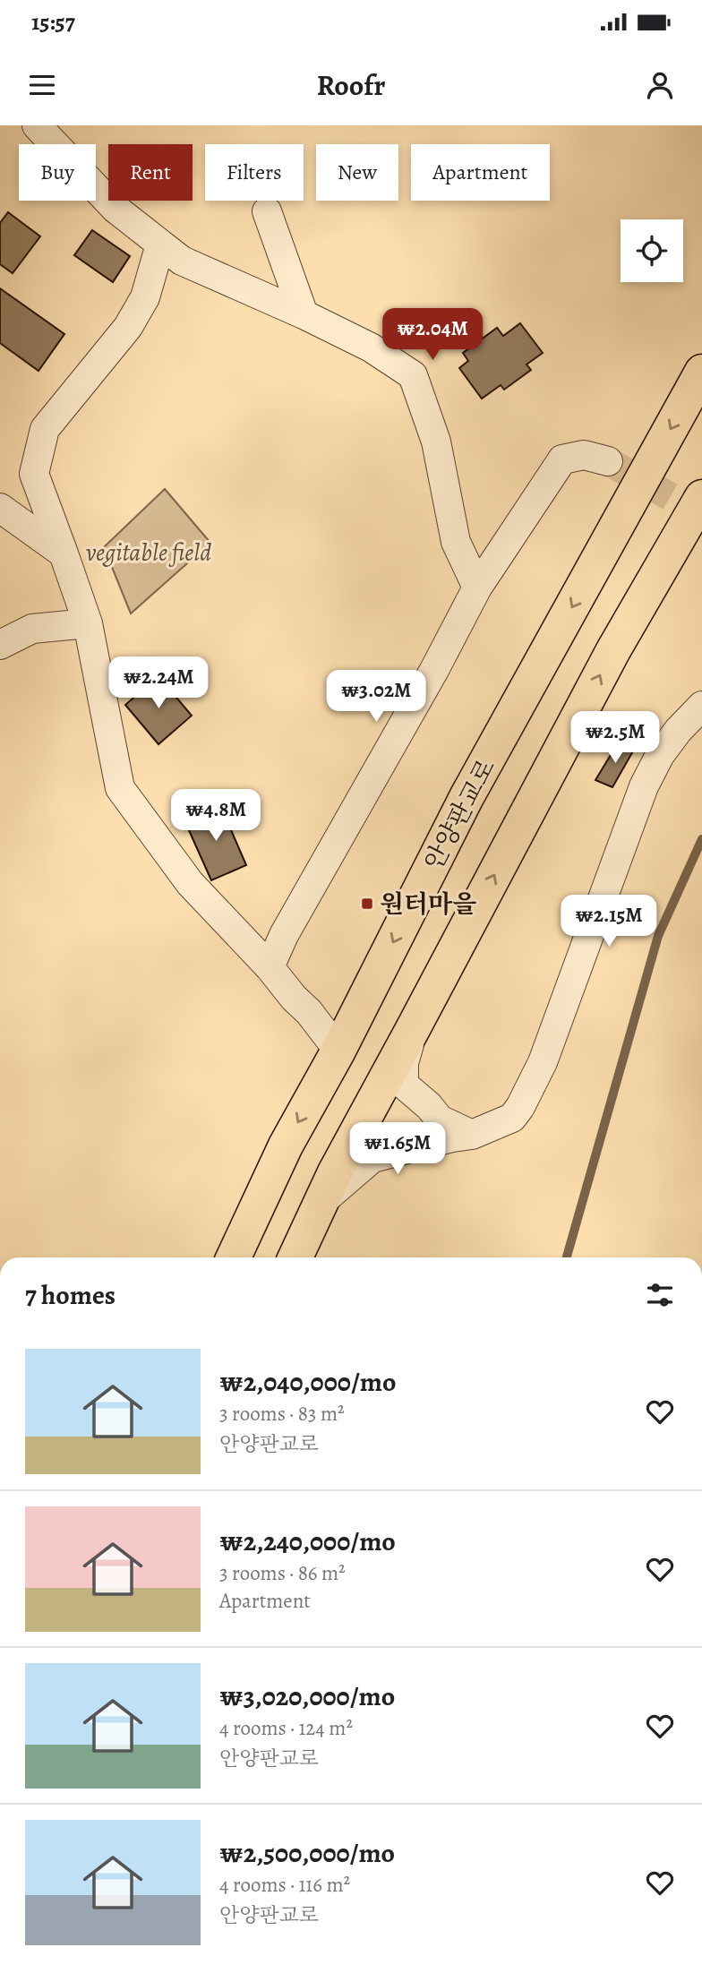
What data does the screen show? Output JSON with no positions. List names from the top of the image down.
{
  "streets": {
    "main road": ["안양판교로"]
  },
  "parks": ["vegitable field"],
  "places": {
    "transit": ["원터마을"]
  },
  "page": {
    "status": "15:57",
    "header": "Roofr",
    "chip": [
      "Buy",
      "Rent",
      "Filters",
      "New",
      "Apartment"
    ],
    "price": [
      "₩2.04M",
      "₩2.24M",
      "₩3.02M",
      "₩2.5M",
      "₩4.8M",
      "₩2.15M",
      "₩1.65M"
    ],
    "heading": "7 homes",
    "list": [
      {
        "name": "₩2,040,000/mo",
        "note": "3 rooms · 83 m² · 안양판교로"
      },
      {
        "name": "₩2,240,000/mo",
        "note": "3 rooms · 86 m² · Apartment"
      },
      {
        "name": "₩3,020,000/mo",
        "note": "4 rooms · 124 m² · 안양판교로"
      },
      {
        "name": "₩2,500,000/mo",
        "note": "4 rooms · 116 m² · 안양판교로"
      }
    ]
  }
}
